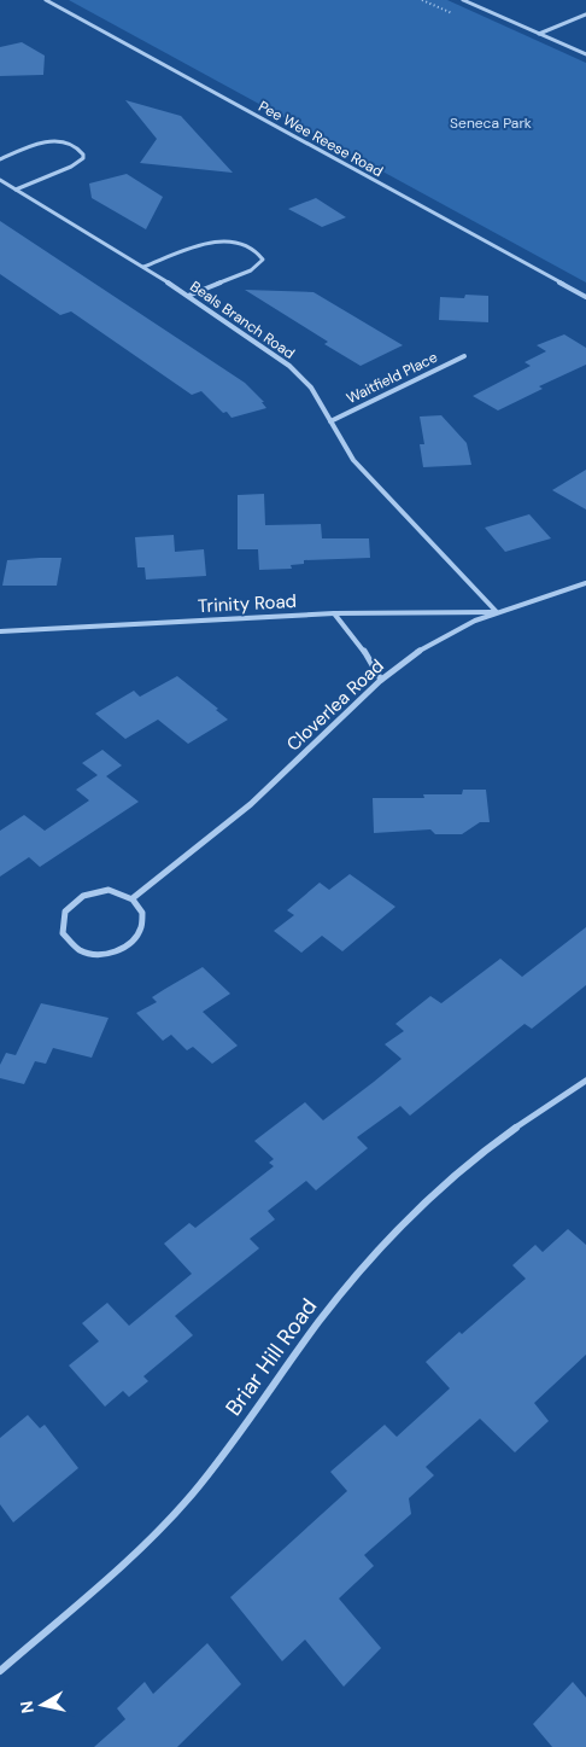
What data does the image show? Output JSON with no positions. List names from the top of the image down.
{
  "streets": {
    "street": [
      "Pee Wee Reese Road",
      "Beals Branch Road",
      "Waitfield Place",
      "Trinity Road",
      "Cloverlea Road",
      "Briar Hill Road"
    ]
  },
  "crossings": [
    ["Beals Branch Road", "Waitfield Place"],
    ["Beals Branch Road", "Trinity Road"],
    ["Beals Branch Road", "Cloverlea Road"],
    ["Trinity Road", "Cloverlea Road"]
  ],
  "parks": ["Seneca Park"],
  "north": "left"
}
